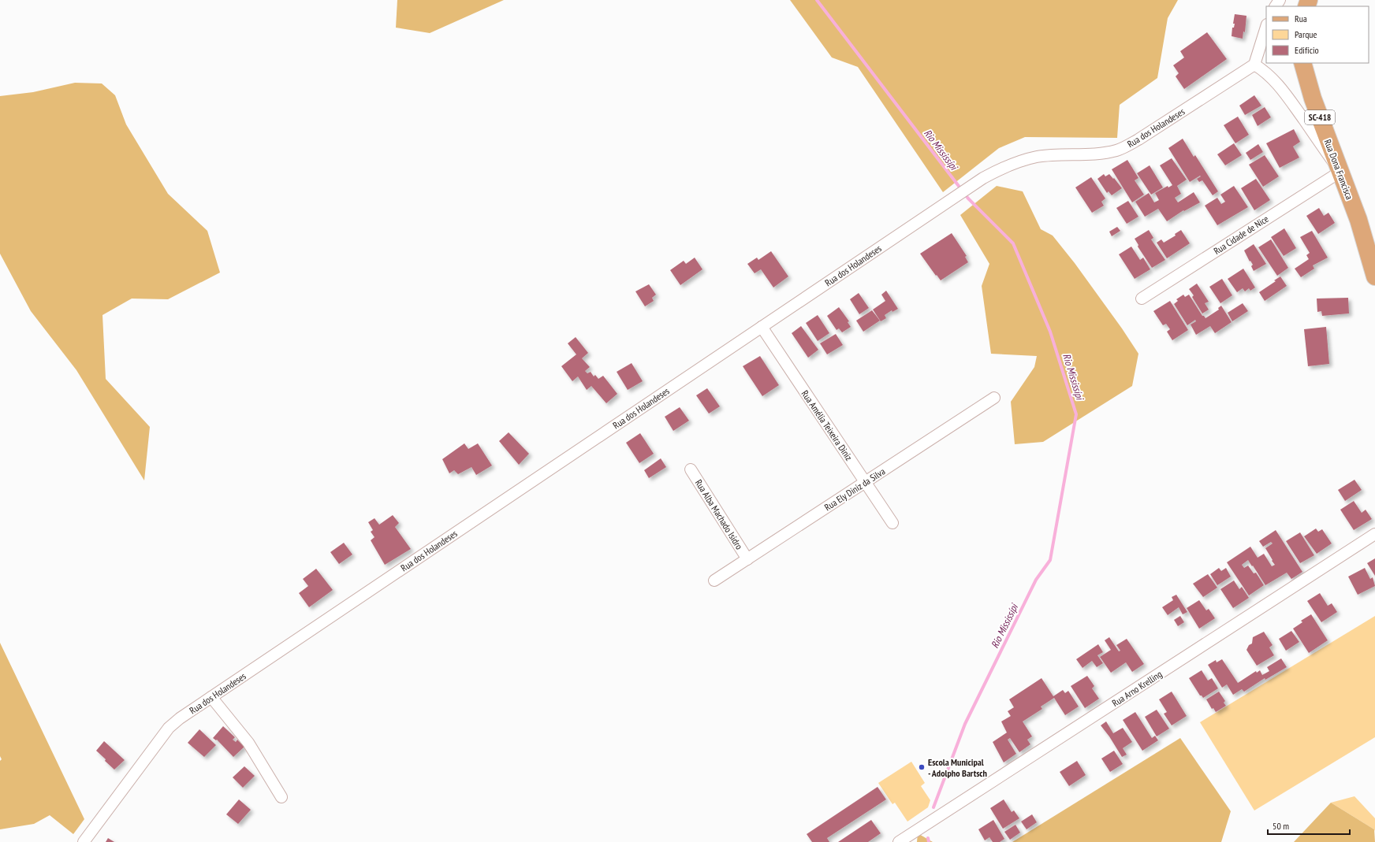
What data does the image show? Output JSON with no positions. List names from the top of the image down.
{
  "streets": {
    "main road": ["SC-418", "Rua Dona Francisca"],
    "street": [
      "Rua dos Holandeses",
      "Rua Cidade de Nice",
      "Rua Amélia Teixeira Diniz",
      "Rua Ely Diniz da Silva",
      "Rua Alba Machado Isidro",
      "Rua Arno Krelling"
    ]
  },
  "crossings": [
    ["Rua dos Holandeses", "Rua Amélia Teixeira Diniz"],
    ["Rua Dona Francisca", "Rua Cidade de Nice"],
    ["Rua Amélia Teixeira Diniz", "Rua Ely Diniz da Silva"],
    ["Rua Ely Diniz da Silva", "Rua Alba Machado Isidro"]
  ],
  "water": ["Rio Mississípi"],
  "places": ["Escola Municipal - Adolpho Bartsch"],
  "legend": ["Rua", "Parque", "Edifício"],
  "scale_bar": "50 m"
}
